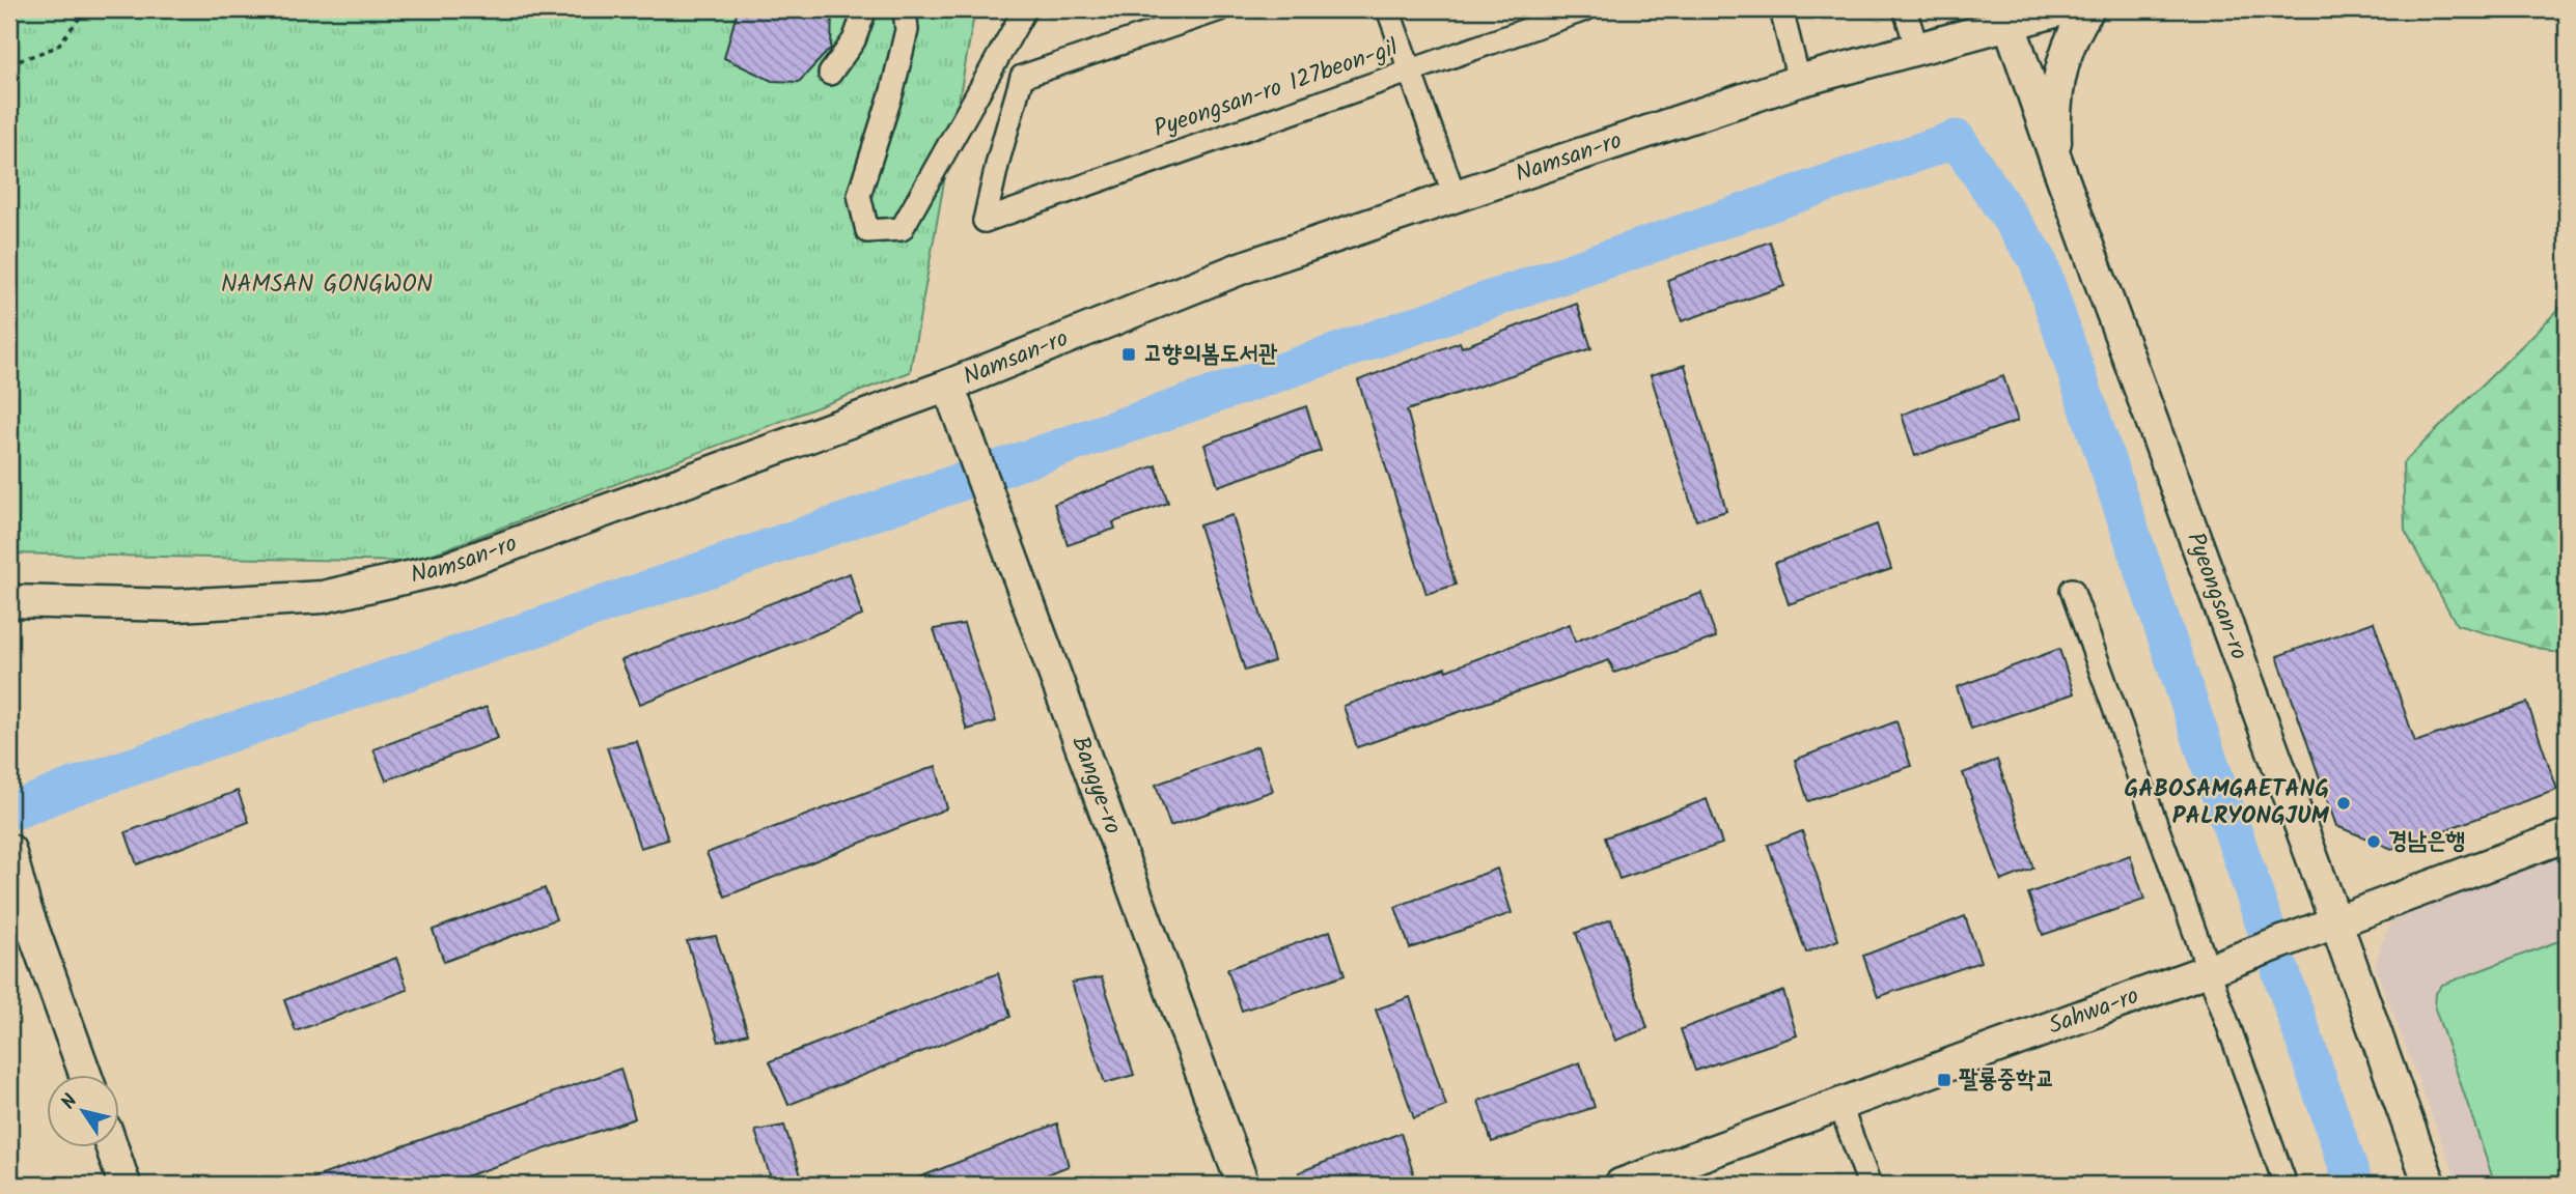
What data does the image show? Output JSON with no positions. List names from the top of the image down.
{
  "streets": {
    "main road": [
      "Namsan-ro",
      "Pyeongsan-ro",
      "Bangye-ro",
      "Sahwa-ro"
    ],
    "street": ["Pyeongsan-ro 127beon-gil"]
  },
  "crossings": [
    ["Namsan-ro", "Pyeongsan-ro"],
    ["Namsan-ro", "Bangye-ro"],
    ["Pyeongsan-ro", "Sahwa-ro"]
  ],
  "parks": ["NAMSAN GONGWON"],
  "places": {
    "transit": ["고향의봄도서관", "팔룡중학교"],
    "other": ["GABOSAMGAETANG PALRYONGJUM", "경남은행"]
  },
  "north": "top left"
}
